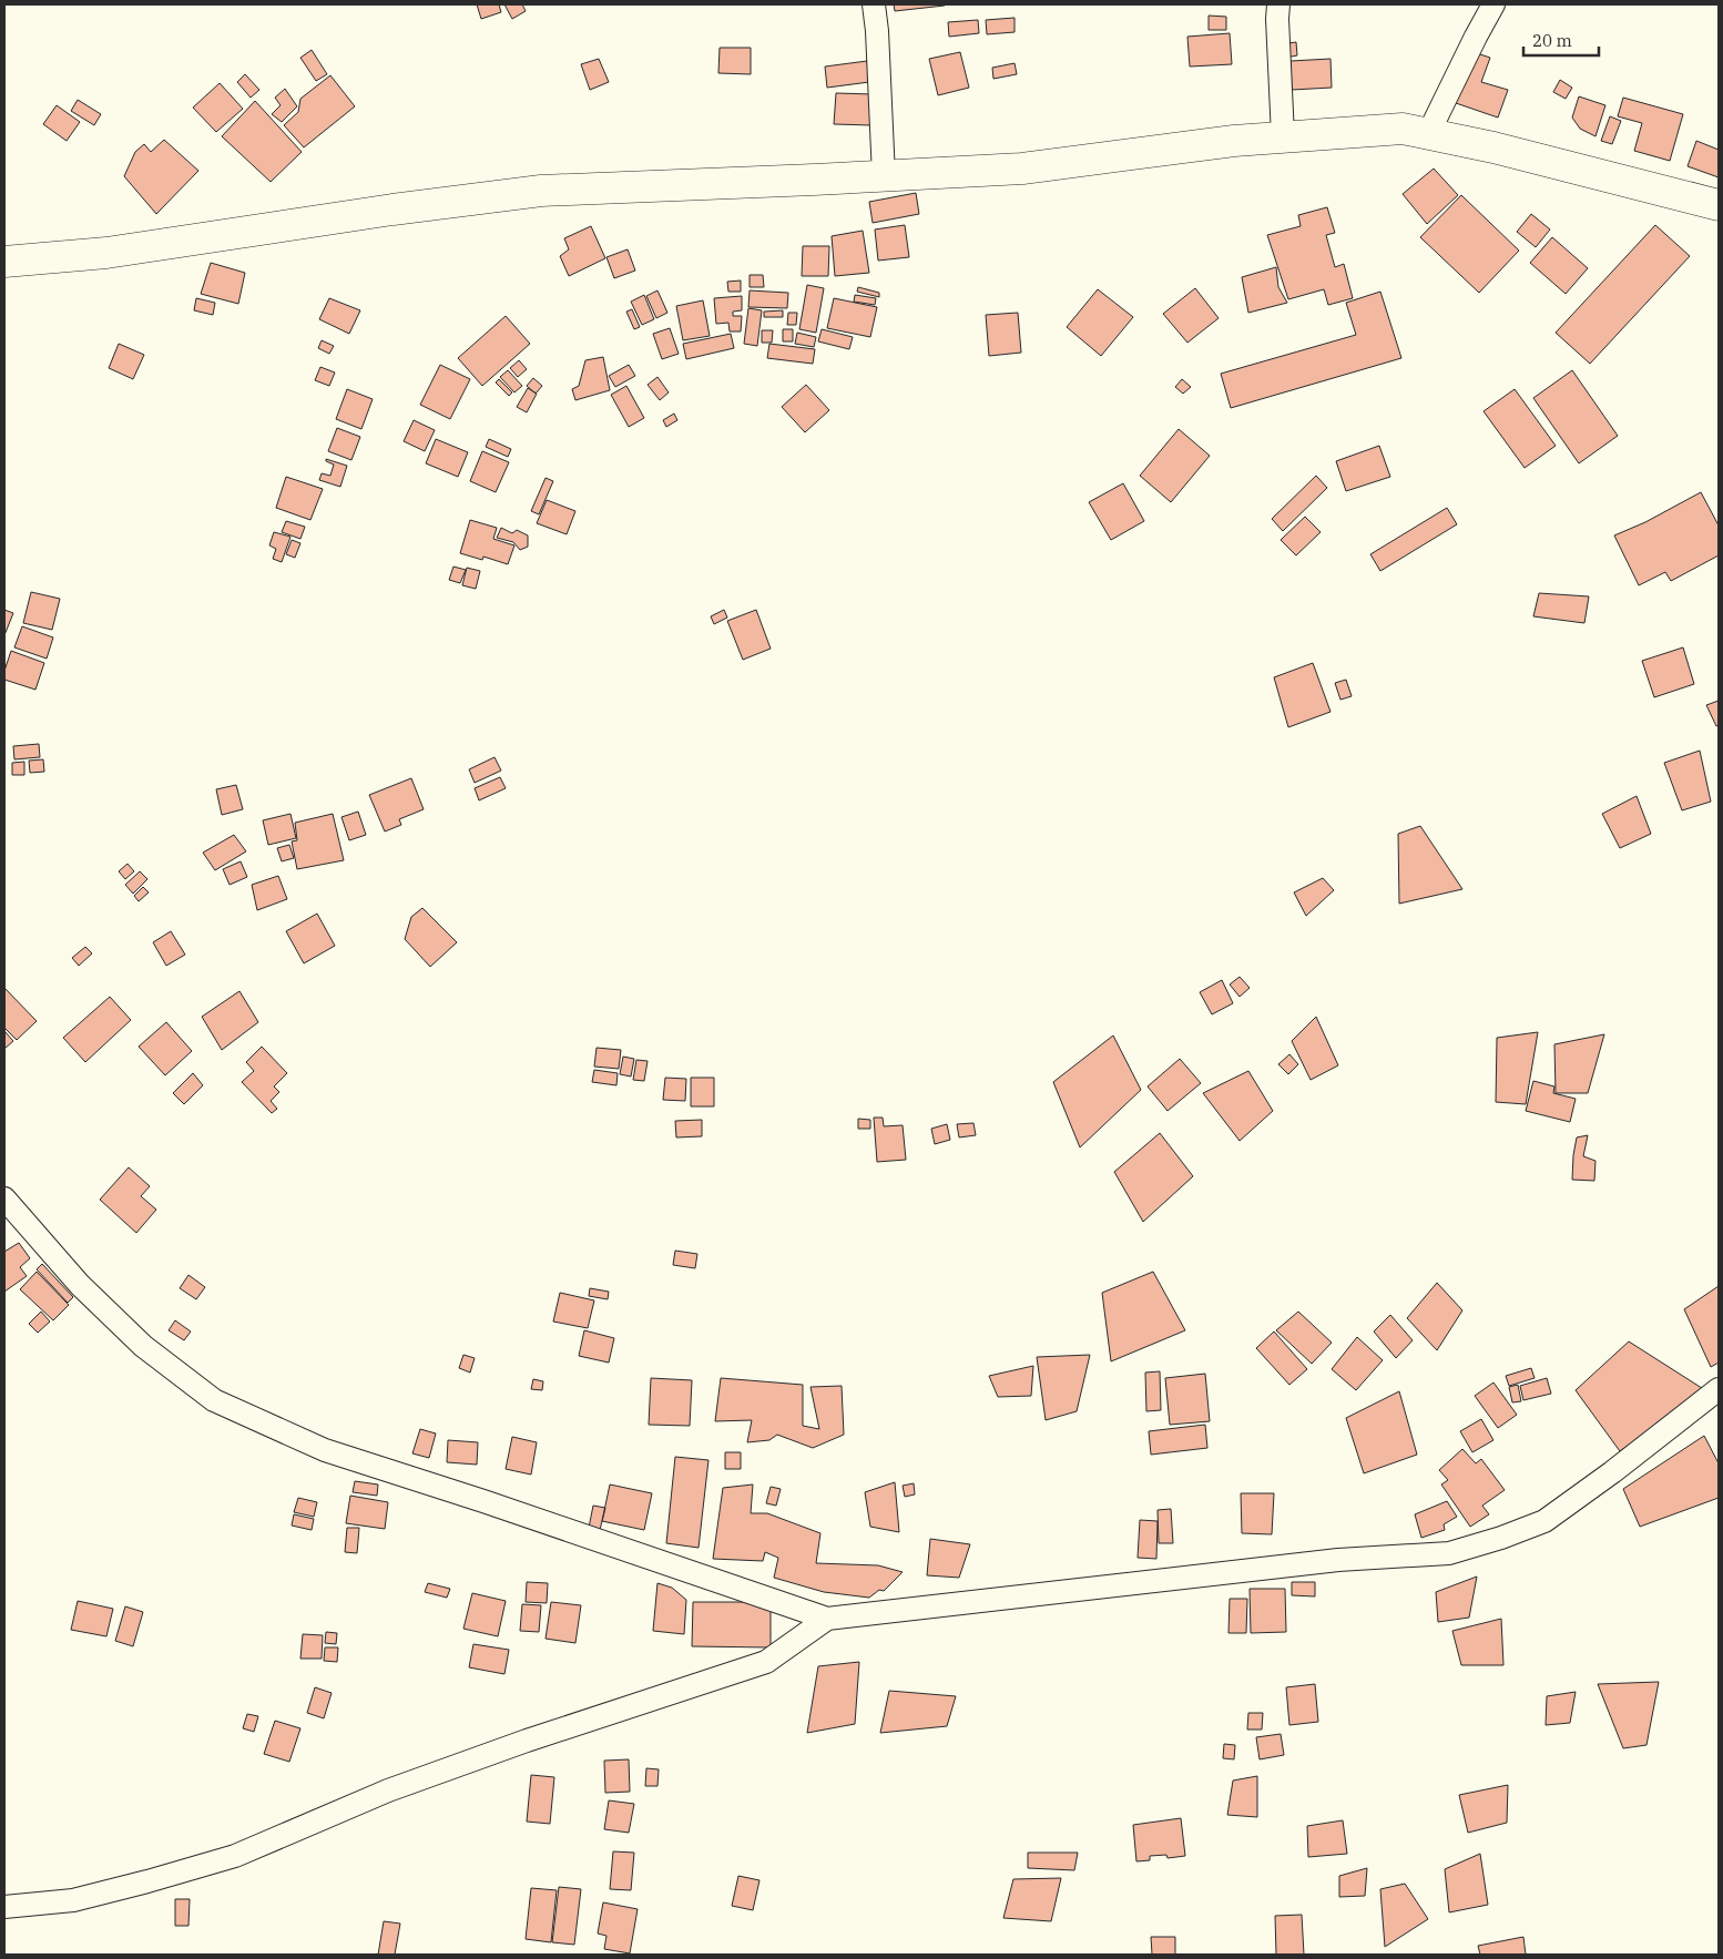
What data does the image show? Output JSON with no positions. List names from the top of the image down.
{
  "scale_bar": "20 m"
}
